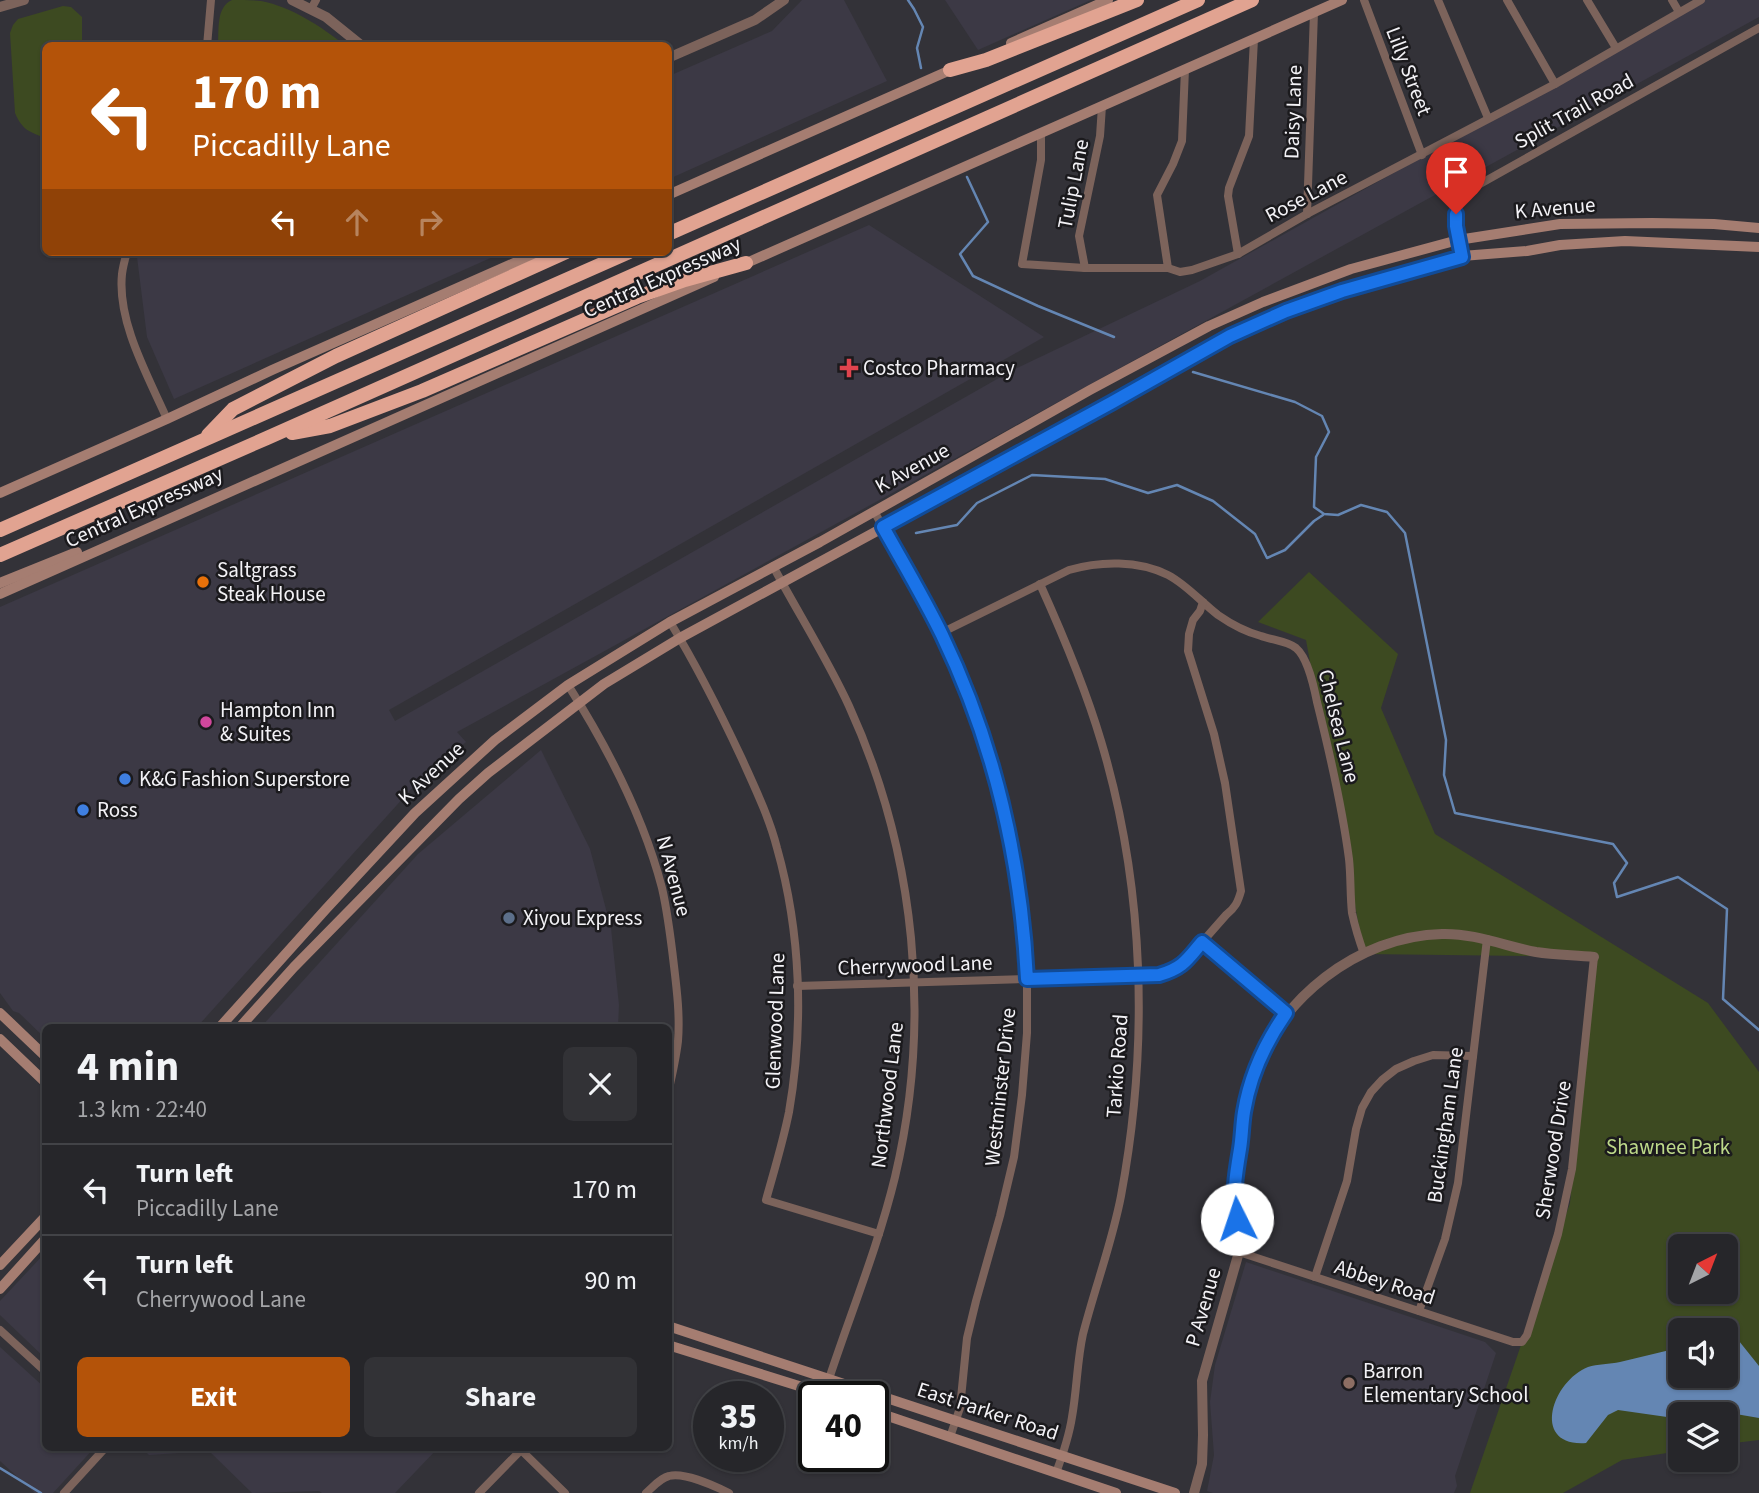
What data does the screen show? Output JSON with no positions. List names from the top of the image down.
{
  "streets": {
    "highway": ["Central Expressway"],
    "main road": ["K Avenue", "East Parker Road"],
    "street": [
      "Lilly Street",
      "Split Trail Road",
      "Daisy Lane",
      "Tulip Lane",
      "Rose Lane",
      "Chelsea Lane",
      "N Avenue",
      "Cherrywood Lane",
      "Glenwood Lane",
      "Tarkio Road",
      "Westminster Drive",
      "Northwood Lane",
      "Buckingham Lane",
      "Sherwood Drive",
      "Abbey Road",
      "P Avenue"
    ]
  },
  "crossings": [
    ["Lilly Street", "Rose Lane"],
    ["Split Trail Road", "K Avenue"],
    ["Daisy Lane", "Rose Lane"],
    ["Daisy Lane", "Central Expressway"],
    ["Tulip Lane", "Rose Lane"],
    ["Tulip Lane", "Central Expressway"],
    ["Rose Lane", "Central Expressway"],
    ["K Avenue", "N Avenue"],
    ["K Avenue", "Glenwood Lane"],
    ["K Avenue", "Westminster Drive"],
    ["K Avenue", "Northwood Lane"],
    ["Chelsea Lane", "Cherrywood Lane"],
    ["Chelsea Lane", "Tarkio Road"],
    ["Chelsea Lane", "Westminster Drive"],
    ["Chelsea Lane", "P Avenue"],
    ["Cherrywood Lane", "Glenwood Lane"],
    ["Cherrywood Lane", "Tarkio Road"],
    ["Cherrywood Lane", "Westminster Drive"],
    ["Cherrywood Lane", "Northwood Lane"],
    ["Glenwood Lane", "Northwood Lane"],
    ["Tarkio Road", "East Parker Road"],
    ["Westminster Drive", "East Parker Road"],
    ["Northwood Lane", "East Parker Road"],
    ["Buckingham Lane", "Abbey Road"],
    ["Buckingham Lane", "P Avenue"],
    ["Sherwood Drive", "Abbey Road"],
    ["Sherwood Drive", "P Avenue"],
    ["Abbey Road", "P Avenue"]
  ],
  "parks": ["Shawnee Park"],
  "places": {
    "health": ["Costco Pharmacy"],
    "other": [
      "Saltgrass Steak House",
      "Hampton Inn & Suites",
      "K&G Fashion Superstore",
      "Ross",
      "Xiyou Express",
      "Barron Elementary School"
    ]
  },
  "north": "top right",
  "page": {
    "turn": ["170 m", "Piccadilly Lane"],
    "heading": ["4 min", "1.3 km · 22:40"],
    "list": [
      {
        "name": "Turn left",
        "note": "Piccadilly Lane",
        "value": "170 m"
      },
      {
        "name": "Turn left",
        "note": "Cherrywood Lane",
        "value": "90 m"
      }
    ],
    "buttons": ["Exit", "Share"],
    "speed": "35 km/h",
    "limit": "40"
  }
}
